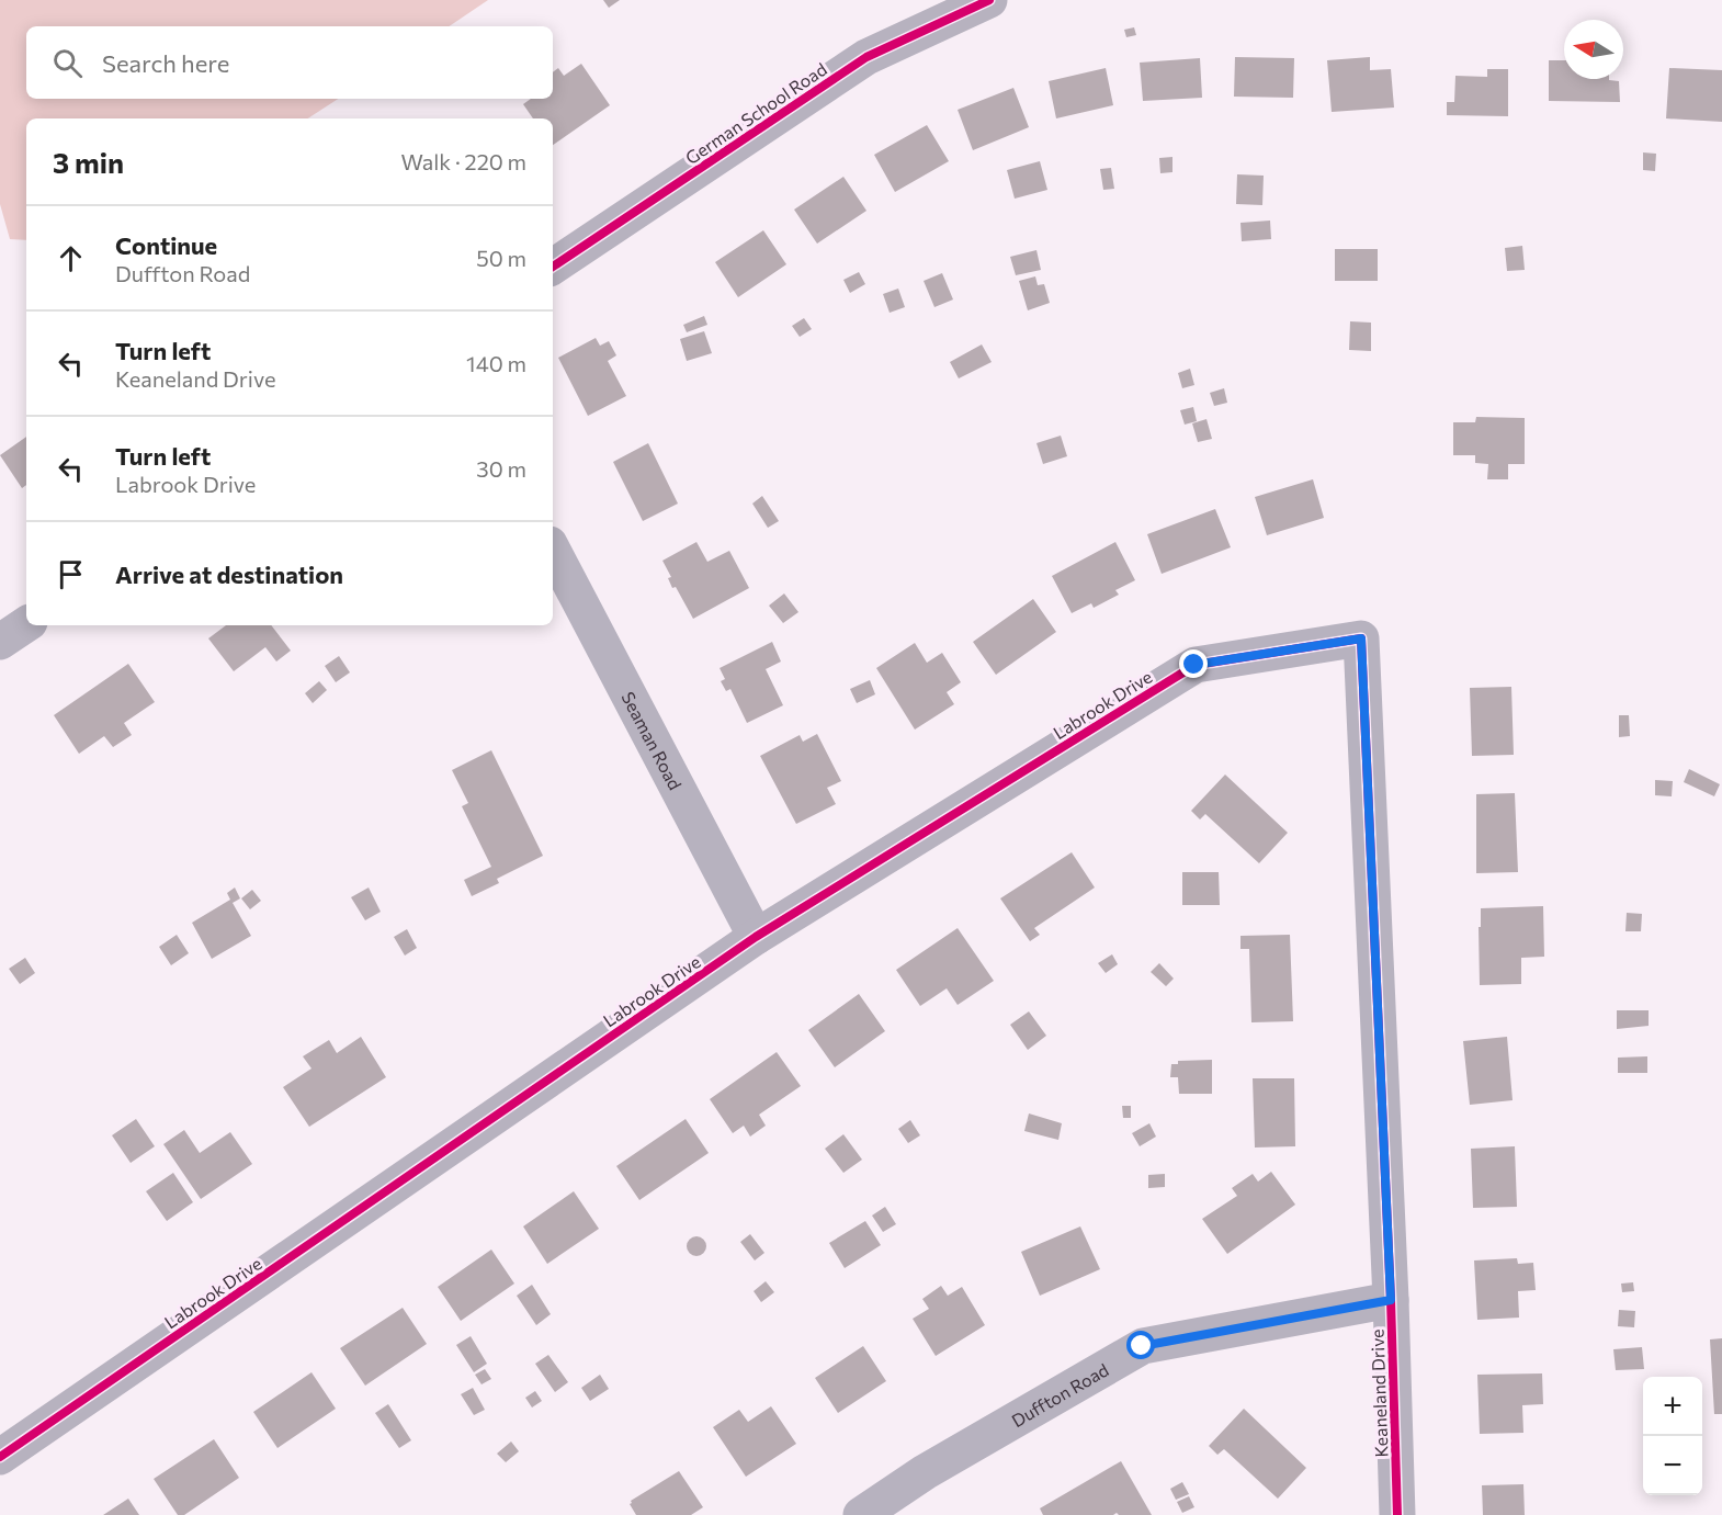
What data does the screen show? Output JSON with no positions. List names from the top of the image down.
{
  "streets": {
    "street": [
      "German School Road",
      "Labrook Drive",
      "Seaman Road",
      "Keaneland Drive",
      "Duffton Road"
    ]
  },
  "crossings": [
    ["Labrook Drive", "Seaman Road"],
    ["Labrook Drive", "Keaneland Drive"],
    ["Keaneland Drive", "Duffton Road"]
  ],
  "north": "left",
  "page": {
    "search": "Search here",
    "heading": ["3 min", "Walk · 220 m"],
    "list": [
      ["Continue", "Duffton Road", "50 m"],
      ["Turn left", "Keaneland Drive", "140 m"],
      ["Turn left", "Labrook Drive", "30 m"],
      "Arrive at destination"
    ],
    "map_buttons": ["+", "−"]
  }
}
